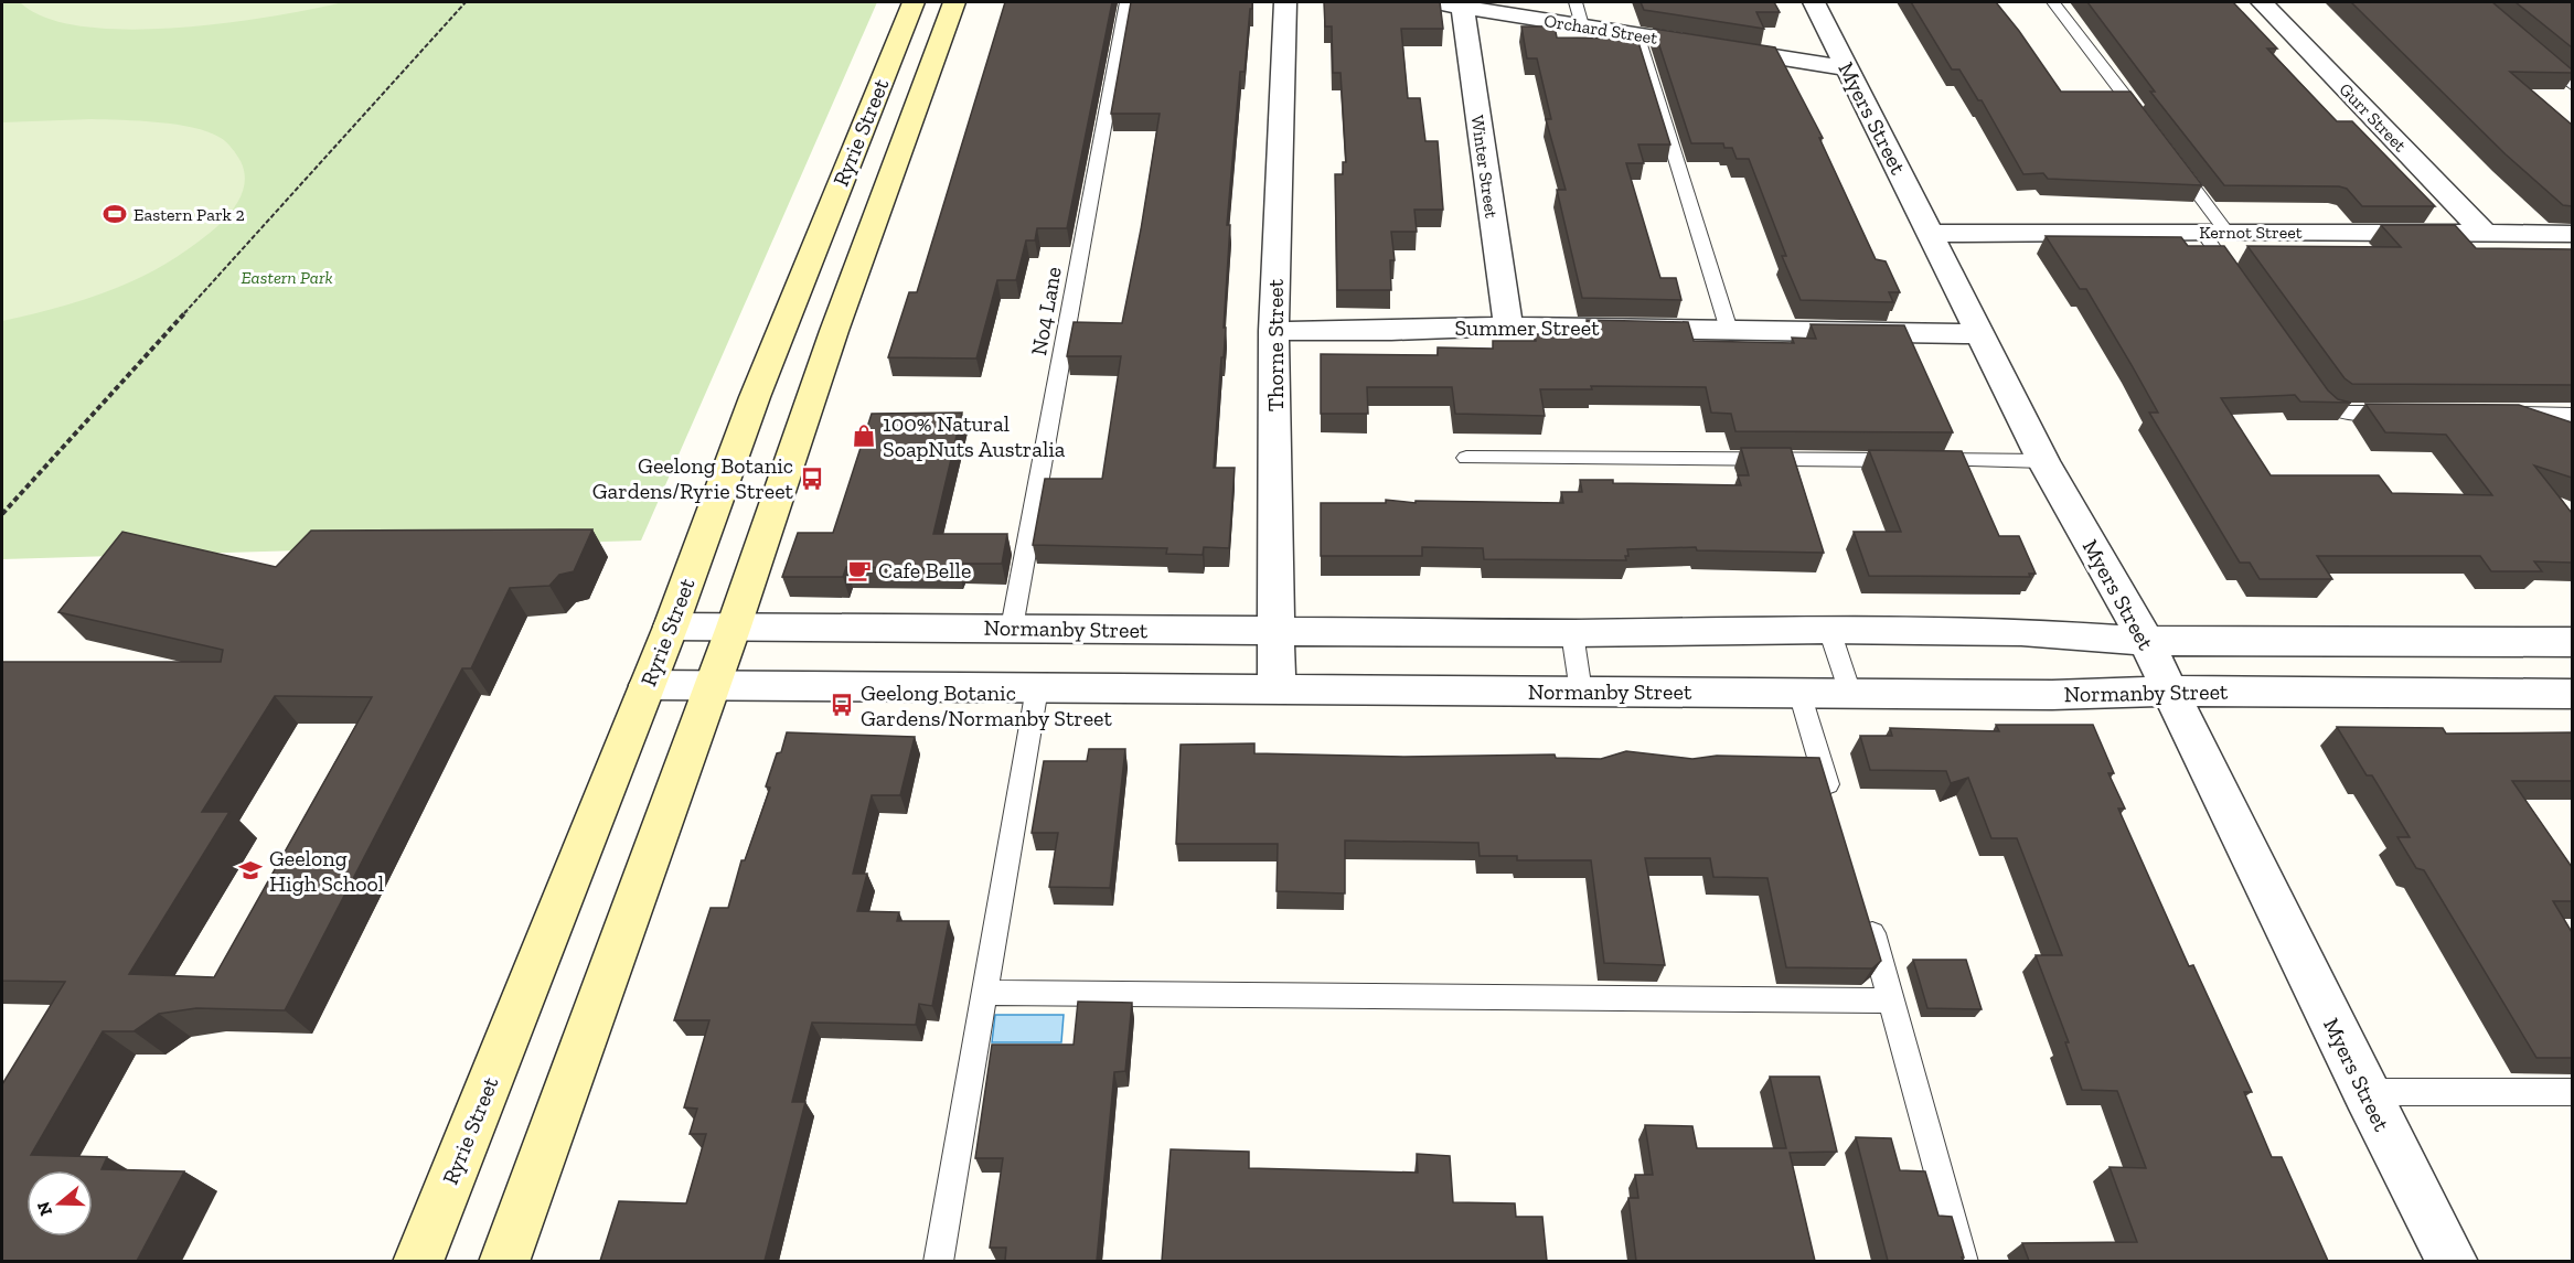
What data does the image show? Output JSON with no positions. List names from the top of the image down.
{
  "streets": {
    "main road": ["Ryrie Street"],
    "street": [
      "Orchard Street",
      "Gurr Street",
      "Myers Street",
      "Winter Street",
      "Kernot Street",
      "Summer Street",
      "Thorne Street",
      "Normanby Street"
    ],
    "lane": ["No4 Lane"]
  },
  "crossings": [
    ["Orchard Street", "Myers Street"],
    ["Orchard Street", "Winter Street"],
    ["Gurr Street", "Kernot Street"],
    ["Myers Street", "Kernot Street"],
    ["Myers Street", "Summer Street"],
    ["Myers Street", "Normanby Street"],
    ["Ryrie Street", "Normanby Street"],
    ["Winter Street", "Summer Street"],
    ["No4 Lane", "Normanby Street"],
    ["Summer Street", "Thorne Street"],
    ["Thorne Street", "Normanby Street"]
  ],
  "parks": ["Eastern Park"],
  "places": {
    "sports": ["Eastern Park 2"],
    "shop": ["100% Natural SoapNuts Australia"],
    "bus stop": ["Geelong Botanic Gardens/Ryrie Street", "Geelong Botanic Gardens/Normanby Street"],
    "cafe": ["Cafe Belle"],
    "school or university": ["Geelong High School"]
  },
  "north": "left"
}
